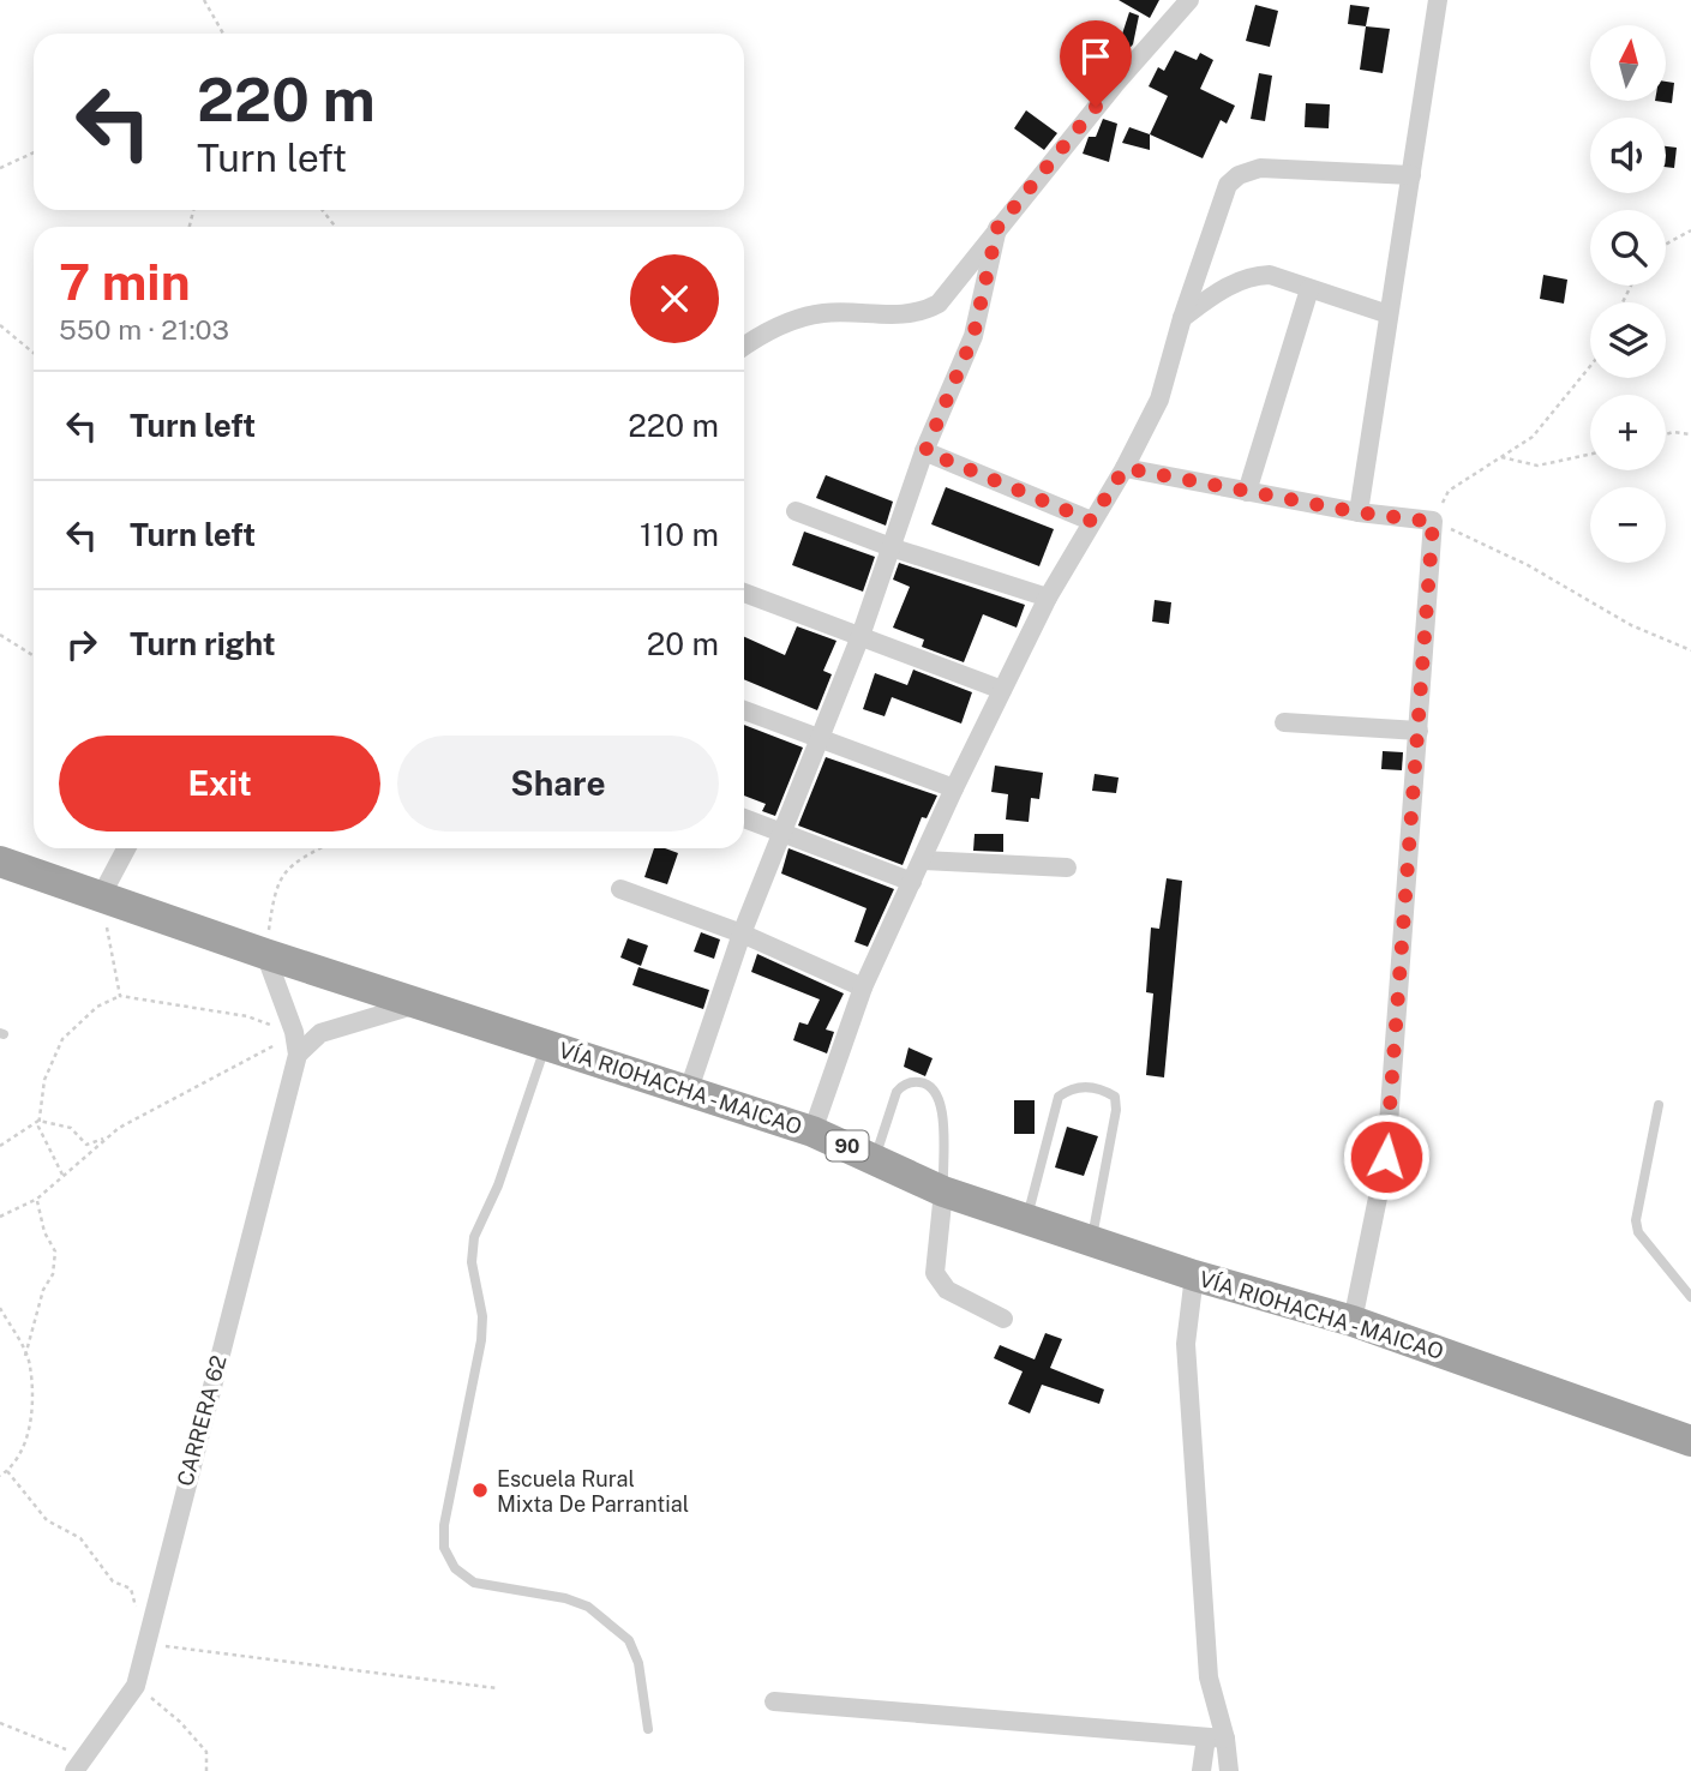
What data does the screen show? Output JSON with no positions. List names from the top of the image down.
{
  "streets": {
    "highway": ["VÍA RIOHACHA - MAICAO", "90"],
    "street": ["CARRERA 62"]
  },
  "crossings": [
    ["VÍA RIOHACHA - MAICAO", "CARRERA 62"]
  ],
  "places": ["Escuela Rural Mixta De Parrantial"],
  "north": "top",
  "page": {
    "map_buttons": ["+", "−"],
    "turn": ["220 m", "Turn left"],
    "heading": ["7 min", "550 m · 21:03"],
    "list": [
      {
        "name": "Turn left",
        "value": "220 m"
      },
      {
        "name": "Turn left",
        "value": "110 m"
      },
      {
        "name": "Turn right",
        "value": "20 m"
      }
    ],
    "buttons": ["Exit", "Share"]
  }
}
